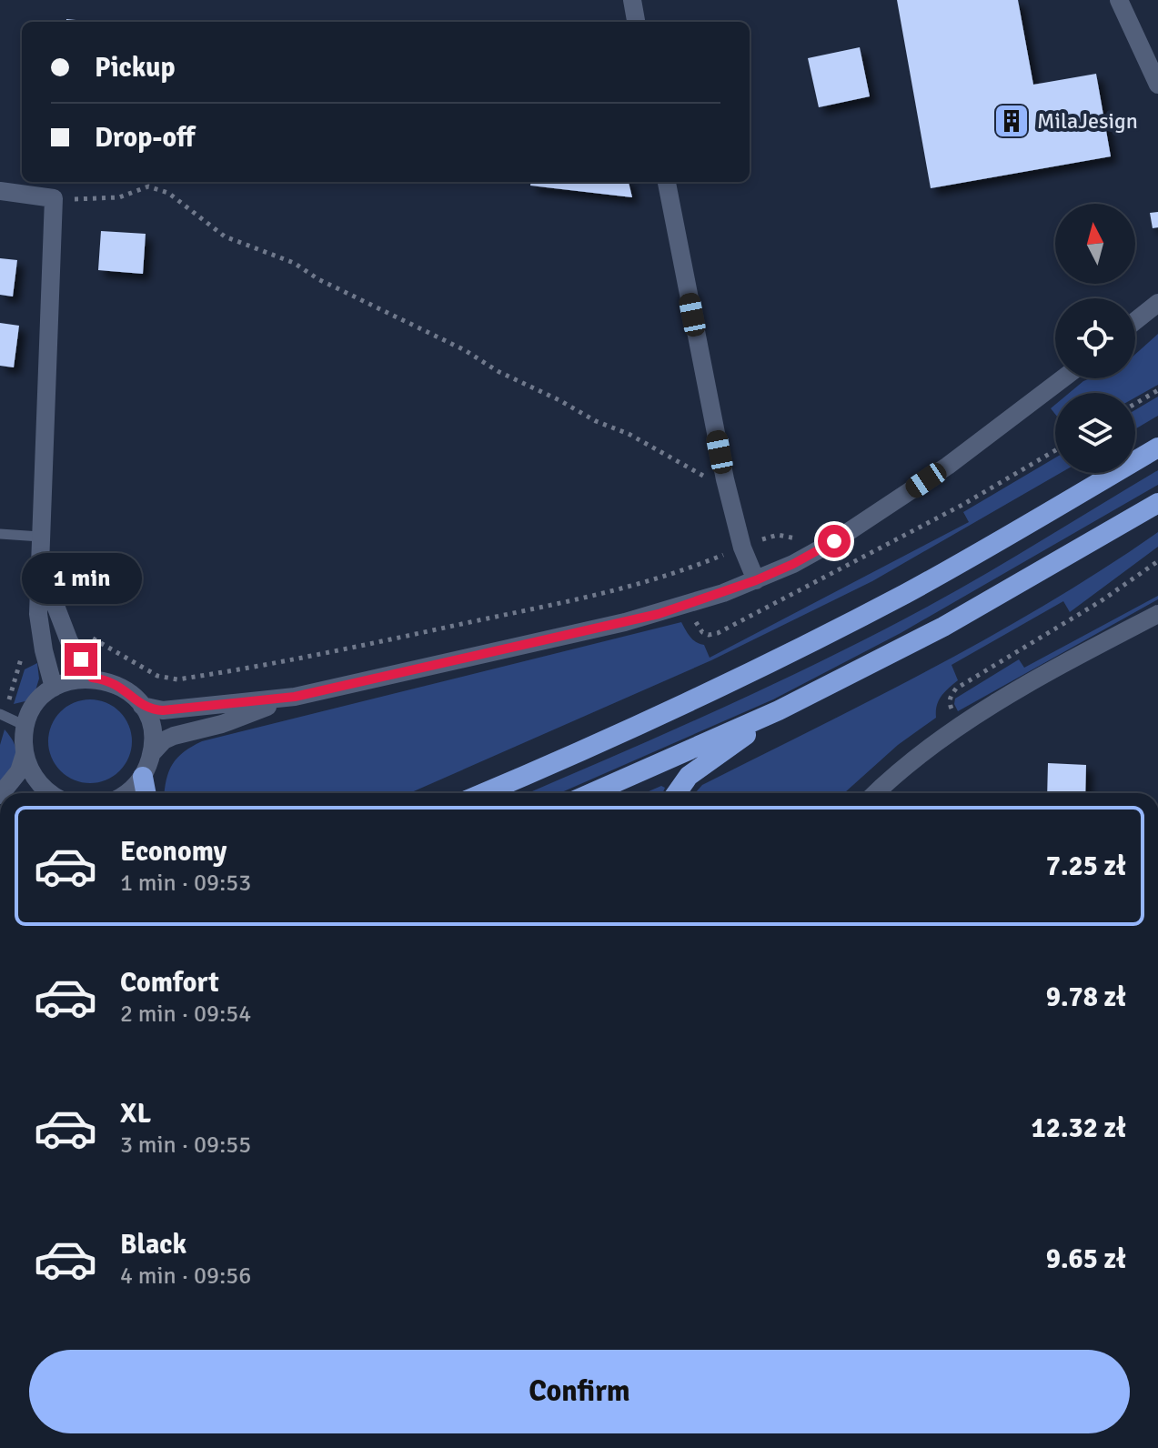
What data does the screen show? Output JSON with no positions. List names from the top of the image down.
{
  "places": {
    "building": ["MilaJesign"]
  },
  "north": "top",
  "page": {
    "banner": ["Pickup", "Drop-off"],
    "bubble": "1 min",
    "list": [
      {
        "name": "Economy",
        "note": "1 min · 09:53",
        "value": "7.25 zł"
      },
      {
        "name": "Comfort",
        "note": "2 min · 09:54",
        "value": "9.78 zł"
      },
      {
        "name": "XL",
        "note": "3 min · 09:55",
        "value": "12.32 zł"
      },
      {
        "name": "Black",
        "note": "4 min · 09:56",
        "value": "9.65 zł"
      }
    ],
    "buttons": "Confirm"
  }
}
